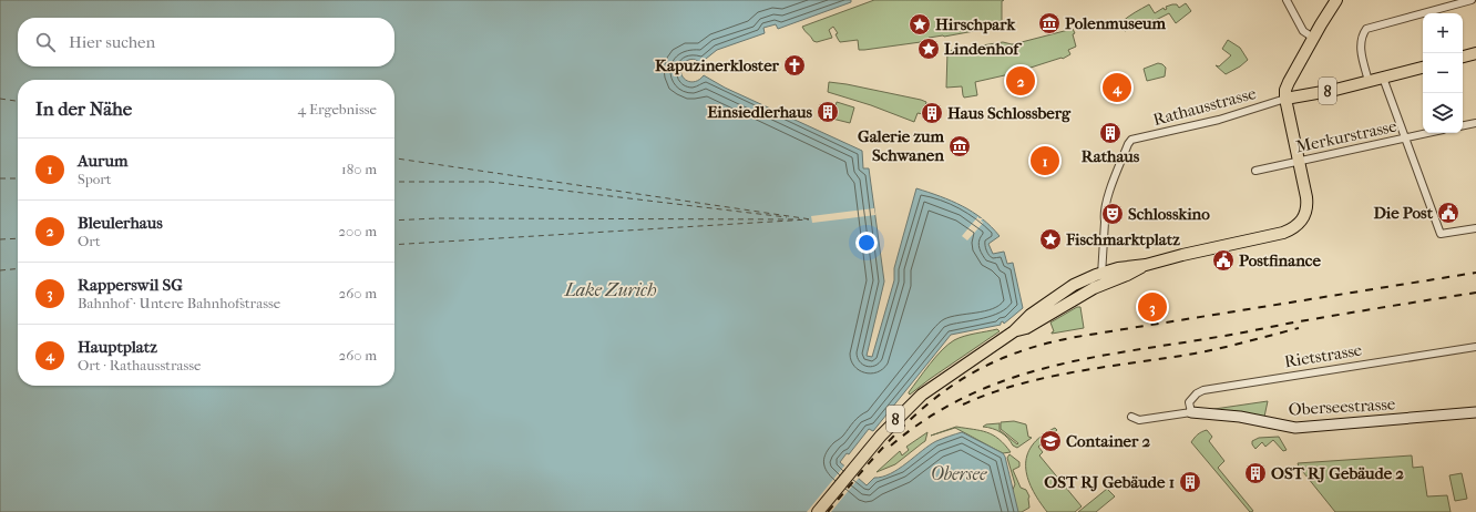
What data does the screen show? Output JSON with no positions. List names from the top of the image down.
{
  "streets": {
    "main road": ["8"],
    "street": [
      "Rathausstrasse",
      "Merkurstrasse",
      "Rietstrasse",
      "Oberseestrasse"
    ]
  },
  "crossings": [
    ["8", "Rathausstrasse"],
    ["8", "Merkurstrasse"],
    ["Rietstrasse", "Oberseestrasse"]
  ],
  "water": ["Lake Zurich", "Obersee"],
  "places": {
    "museum": ["Polenmuseum", "Galerie zum Schwanen"],
    "place": ["Hirschpark", "Lindenhof", "Fischmarktplatz"],
    "church": ["Kapuzinerkloster"],
    "building": [
      "Einsiedlerhaus",
      "Haus Schlossberg",
      "Rathaus",
      "OST RJ Gebäude 2",
      "OST RJ Gebäude 1"
    ],
    "public building": ["Die Post", "Postfinance"],
    "theatre": ["Schlosskino"],
    "school or university": ["Container 2"]
  },
  "page": {
    "map_buttons": ["+", "−"],
    "search": "Hier suchen",
    "pins": [
      "2",
      "4",
      "1",
      "3"
    ],
    "heading": ["In der Nähe", "4 Ergebnisse"],
    "list": [
      {
        "mark": "1",
        "name": "Aurum",
        "note": "Sport",
        "value": "180 m"
      },
      {
        "mark": "2",
        "name": "Bleulerhaus",
        "note": "Ort",
        "value": "200 m"
      },
      {
        "mark": "3",
        "name": "Rapperswil SG",
        "note": "Bahnhof · Untere Bahnhofstrasse",
        "value": "260 m"
      },
      {
        "mark": "4",
        "name": "Hauptplatz",
        "note": "Ort · Rathausstrasse",
        "value": "260 m"
      }
    ]
  }
}
